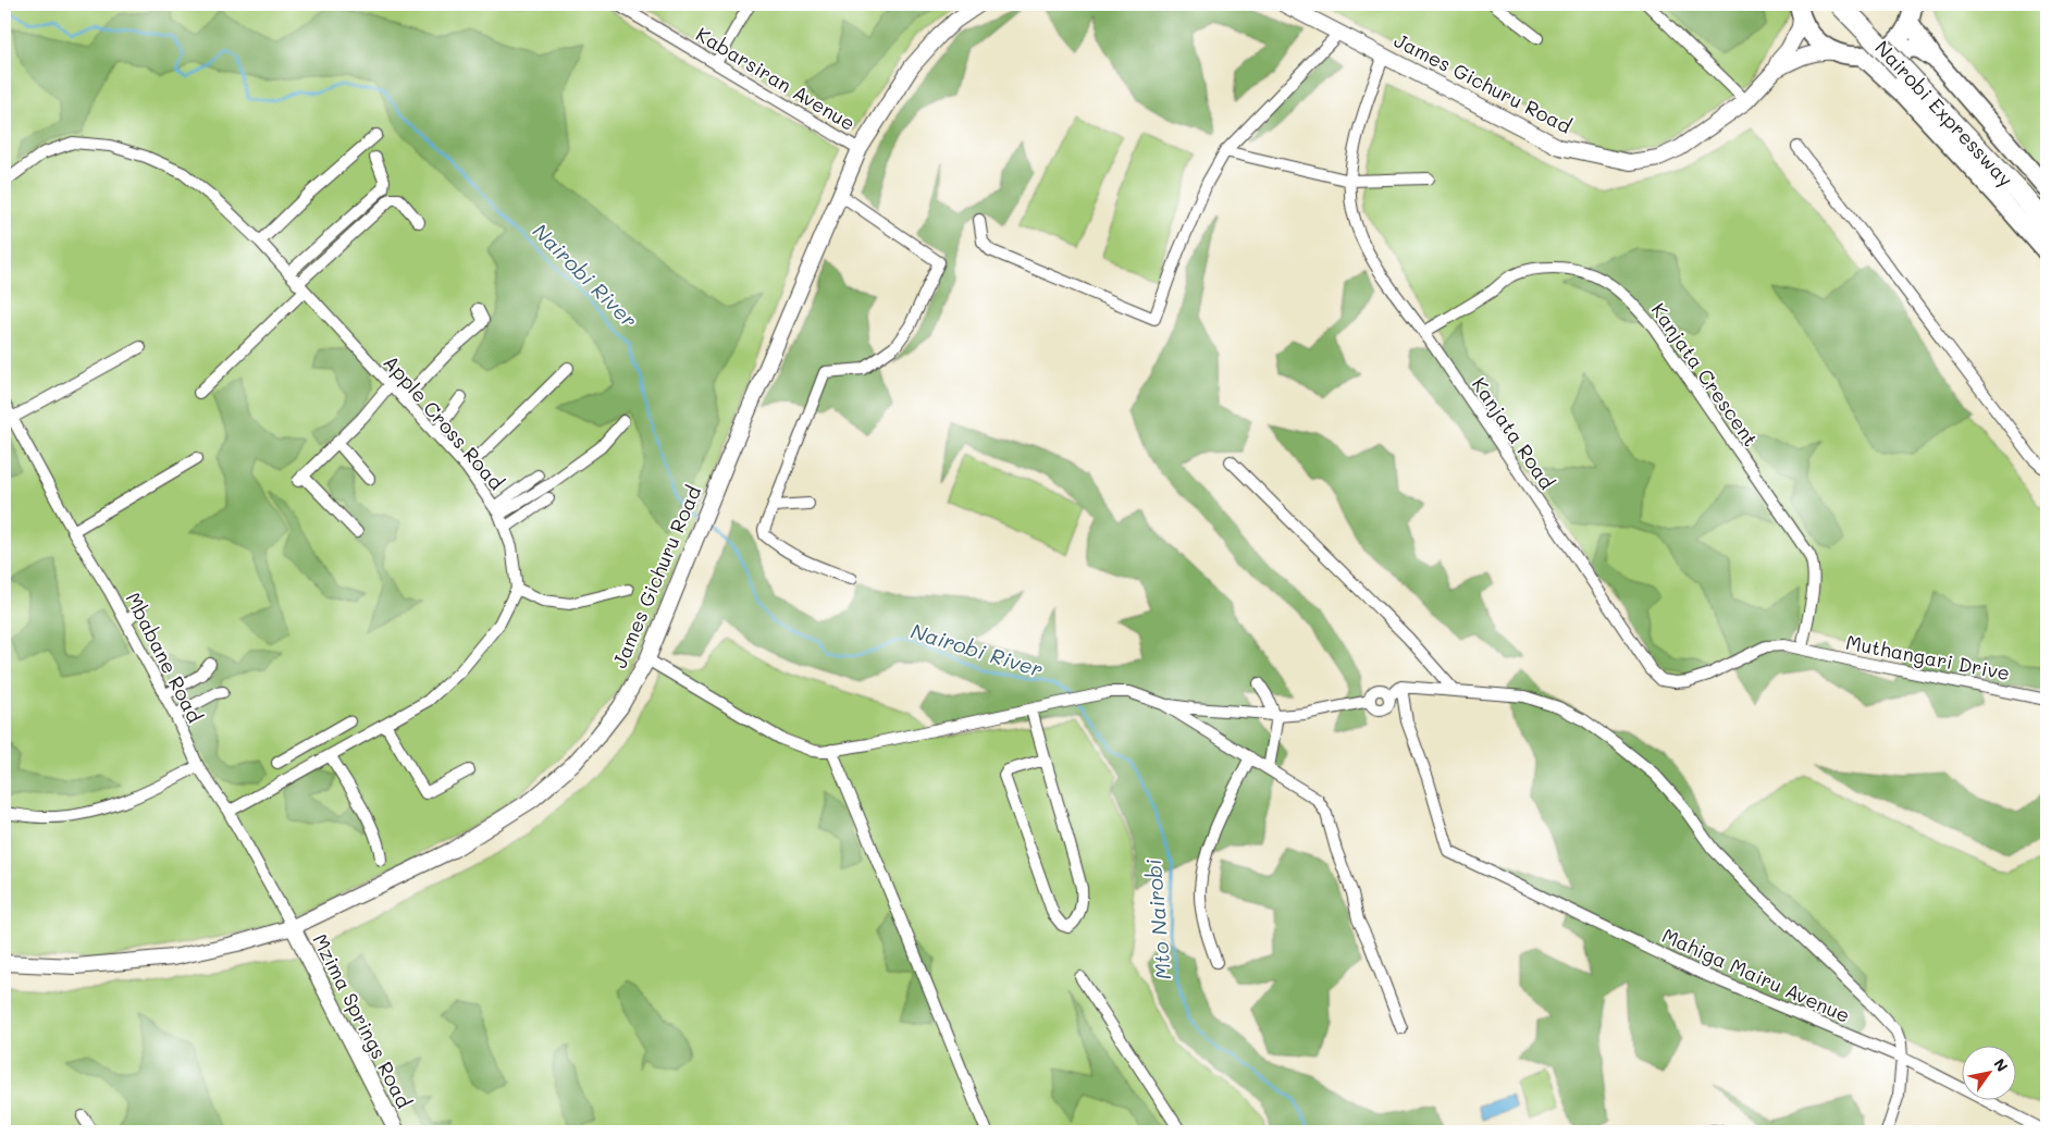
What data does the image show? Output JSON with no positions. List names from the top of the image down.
{
  "streets": {
    "highway": ["Nairobi Expressway"],
    "main road": ["James Gichuru Road", "Mzima Springs Road"],
    "street": [
      "Kabarsiran Avenue",
      "Kanjata Crescent",
      "Apple Cross Road",
      "Kanjata Road",
      "Mbabane Road",
      "Muthangari Drive",
      "Mahiga Mairu Avenue"
    ]
  },
  "crossings": [
    ["Kabarsiran Avenue", "James Gichuru Road"],
    ["James Gichuru Road", "Kanjata Road"],
    ["James Gichuru Road", "Mbabane Road"],
    ["James Gichuru Road", "Mzima Springs Road"],
    ["Kanjata Crescent", "Kanjata Road"],
    ["Kanjata Crescent", "Muthangari Drive"],
    ["Kanjata Road", "Muthangari Drive"],
    ["Mbabane Road", "Mzima Springs Road"]
  ],
  "water": ["Nairobi River", "Mto Nairobi"],
  "north": "top right"
}
